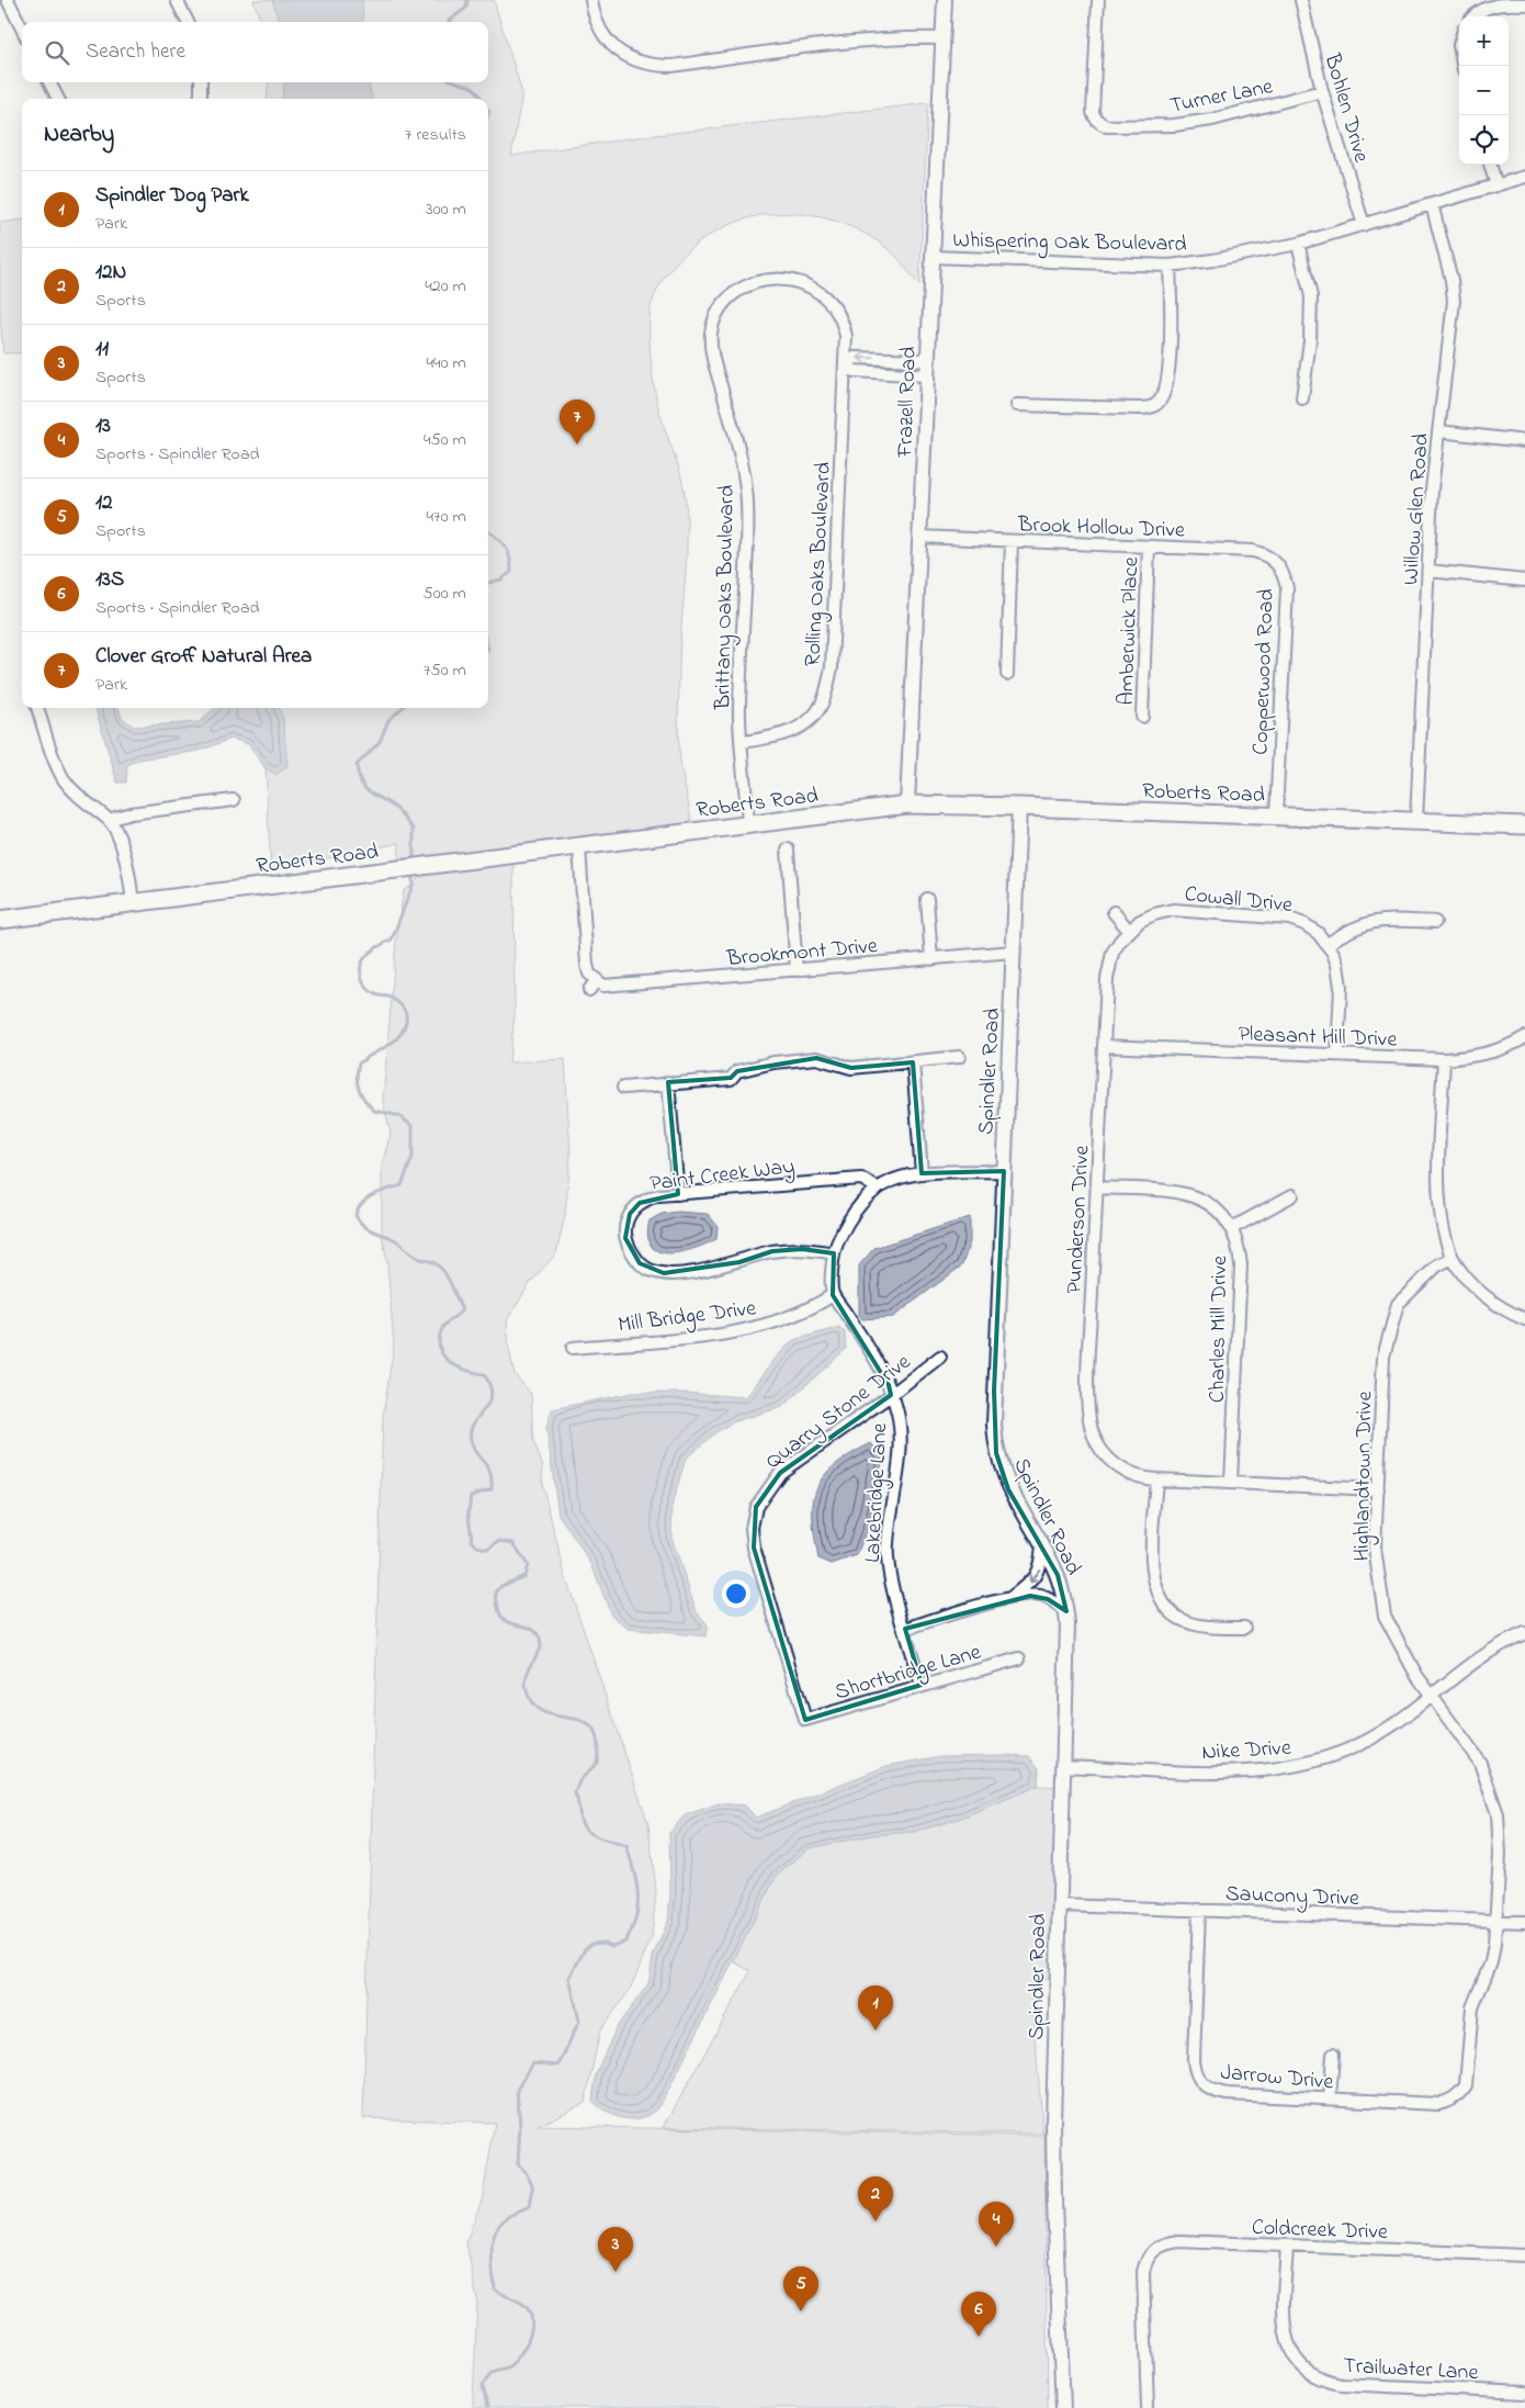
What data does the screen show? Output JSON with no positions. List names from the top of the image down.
{
  "streets": {
    "main road": ["Roberts Road"],
    "street": [
      "Turner Lane",
      "Bohlen Drive",
      "Whispering Oak Boulevard",
      "Frazell Road",
      "Willow Glen Road",
      "Brook Hollow Drive",
      "Rolling Oaks Boulevard",
      "Brittany Oaks Boulevard",
      "Amberwick Place",
      "Copperwood Road",
      "Cowall Drive",
      "Brookmont Drive",
      "Pleasant Hill Drive",
      "Spindler Road",
      "Paint Creek Way",
      "Punderson Drive",
      "Mill Bridge Drive",
      "Charles Mill Drive",
      "Quarry Stone Drive",
      "Highlandtown Drive",
      "Lakebridge Lane",
      "Shortbridge Lane",
      "Nike Drive",
      "Saucony Drive",
      "Jarrow Drive",
      "Coldcreek Drive",
      "Trailwater Lane"
    ]
  },
  "crossings": [
    ["Turner Lane", "Bohlen Drive"],
    ["Bohlen Drive", "Whispering Oak Boulevard"],
    ["Whispering Oak Boulevard", "Frazell Road"],
    ["Whispering Oak Boulevard", "Willow Glen Road"],
    ["Frazell Road", "Brook Hollow Drive"],
    ["Frazell Road", "Roberts Road"],
    ["Willow Glen Road", "Roberts Road"],
    ["Brook Hollow Drive", "Amberwick Place"],
    ["Brook Hollow Drive", "Copperwood Road"],
    ["Rolling Oaks Boulevard", "Brittany Oaks Boulevard"],
    ["Brittany Oaks Boulevard", "Roberts Road"],
    ["Copperwood Road", "Roberts Road"],
    ["Roberts Road", "Brookmont Drive"],
    ["Roberts Road", "Spindler Road"],
    ["Cowall Drive", "Pleasant Hill Drive"],
    ["Cowall Drive", "Punderson Drive"],
    ["Brookmont Drive", "Spindler Road"],
    ["Pleasant Hill Drive", "Punderson Drive"],
    ["Spindler Road", "Nike Drive"],
    ["Spindler Road", "Saucony Drive"],
    ["Punderson Drive", "Charles Mill Drive"],
    ["Punderson Drive", "Highlandtown Drive"],
    ["Mill Bridge Drive", "Lakebridge Lane"],
    ["Quarry Stone Drive", "Lakebridge Lane"],
    ["Quarry Stone Drive", "Shortbridge Lane"],
    ["Highlandtown Drive", "Nike Drive"],
    ["Highlandtown Drive", "Saucony Drive"],
    ["Highlandtown Drive", "Jarrow Drive"],
    ["Lakebridge Lane", "Shortbridge Lane"],
    ["Saucony Drive", "Jarrow Drive"],
    ["Coldcreek Drive", "Trailwater Lane"]
  ],
  "page": {
    "map_buttons": ["+", "−"],
    "search": "Search here",
    "heading": ["Nearby", "7 results"],
    "list": [
      {
        "mark": "1",
        "name": "Spindler Dog Park",
        "note": "Park",
        "value": "300 m"
      },
      {
        "mark": "2",
        "name": "12N",
        "note": "Sports",
        "value": "420 m"
      },
      {
        "mark": "3",
        "name": "11",
        "note": "Sports",
        "value": "440 m"
      },
      {
        "mark": "4",
        "name": "13",
        "note": "Sports · Spindler Road",
        "value": "450 m"
      },
      {
        "mark": "5",
        "name": "12",
        "note": "Sports",
        "value": "470 m"
      },
      {
        "mark": "6",
        "name": "13S",
        "note": "Sports · Spindler Road",
        "value": "500 m"
      },
      {
        "mark": "7",
        "name": "Clover Groff Natural Area",
        "note": "Park",
        "value": "750 m"
      }
    ],
    "pins": [
      "7",
      "1",
      "2",
      "4",
      "3",
      "5",
      "6"
    ]
  }
}
